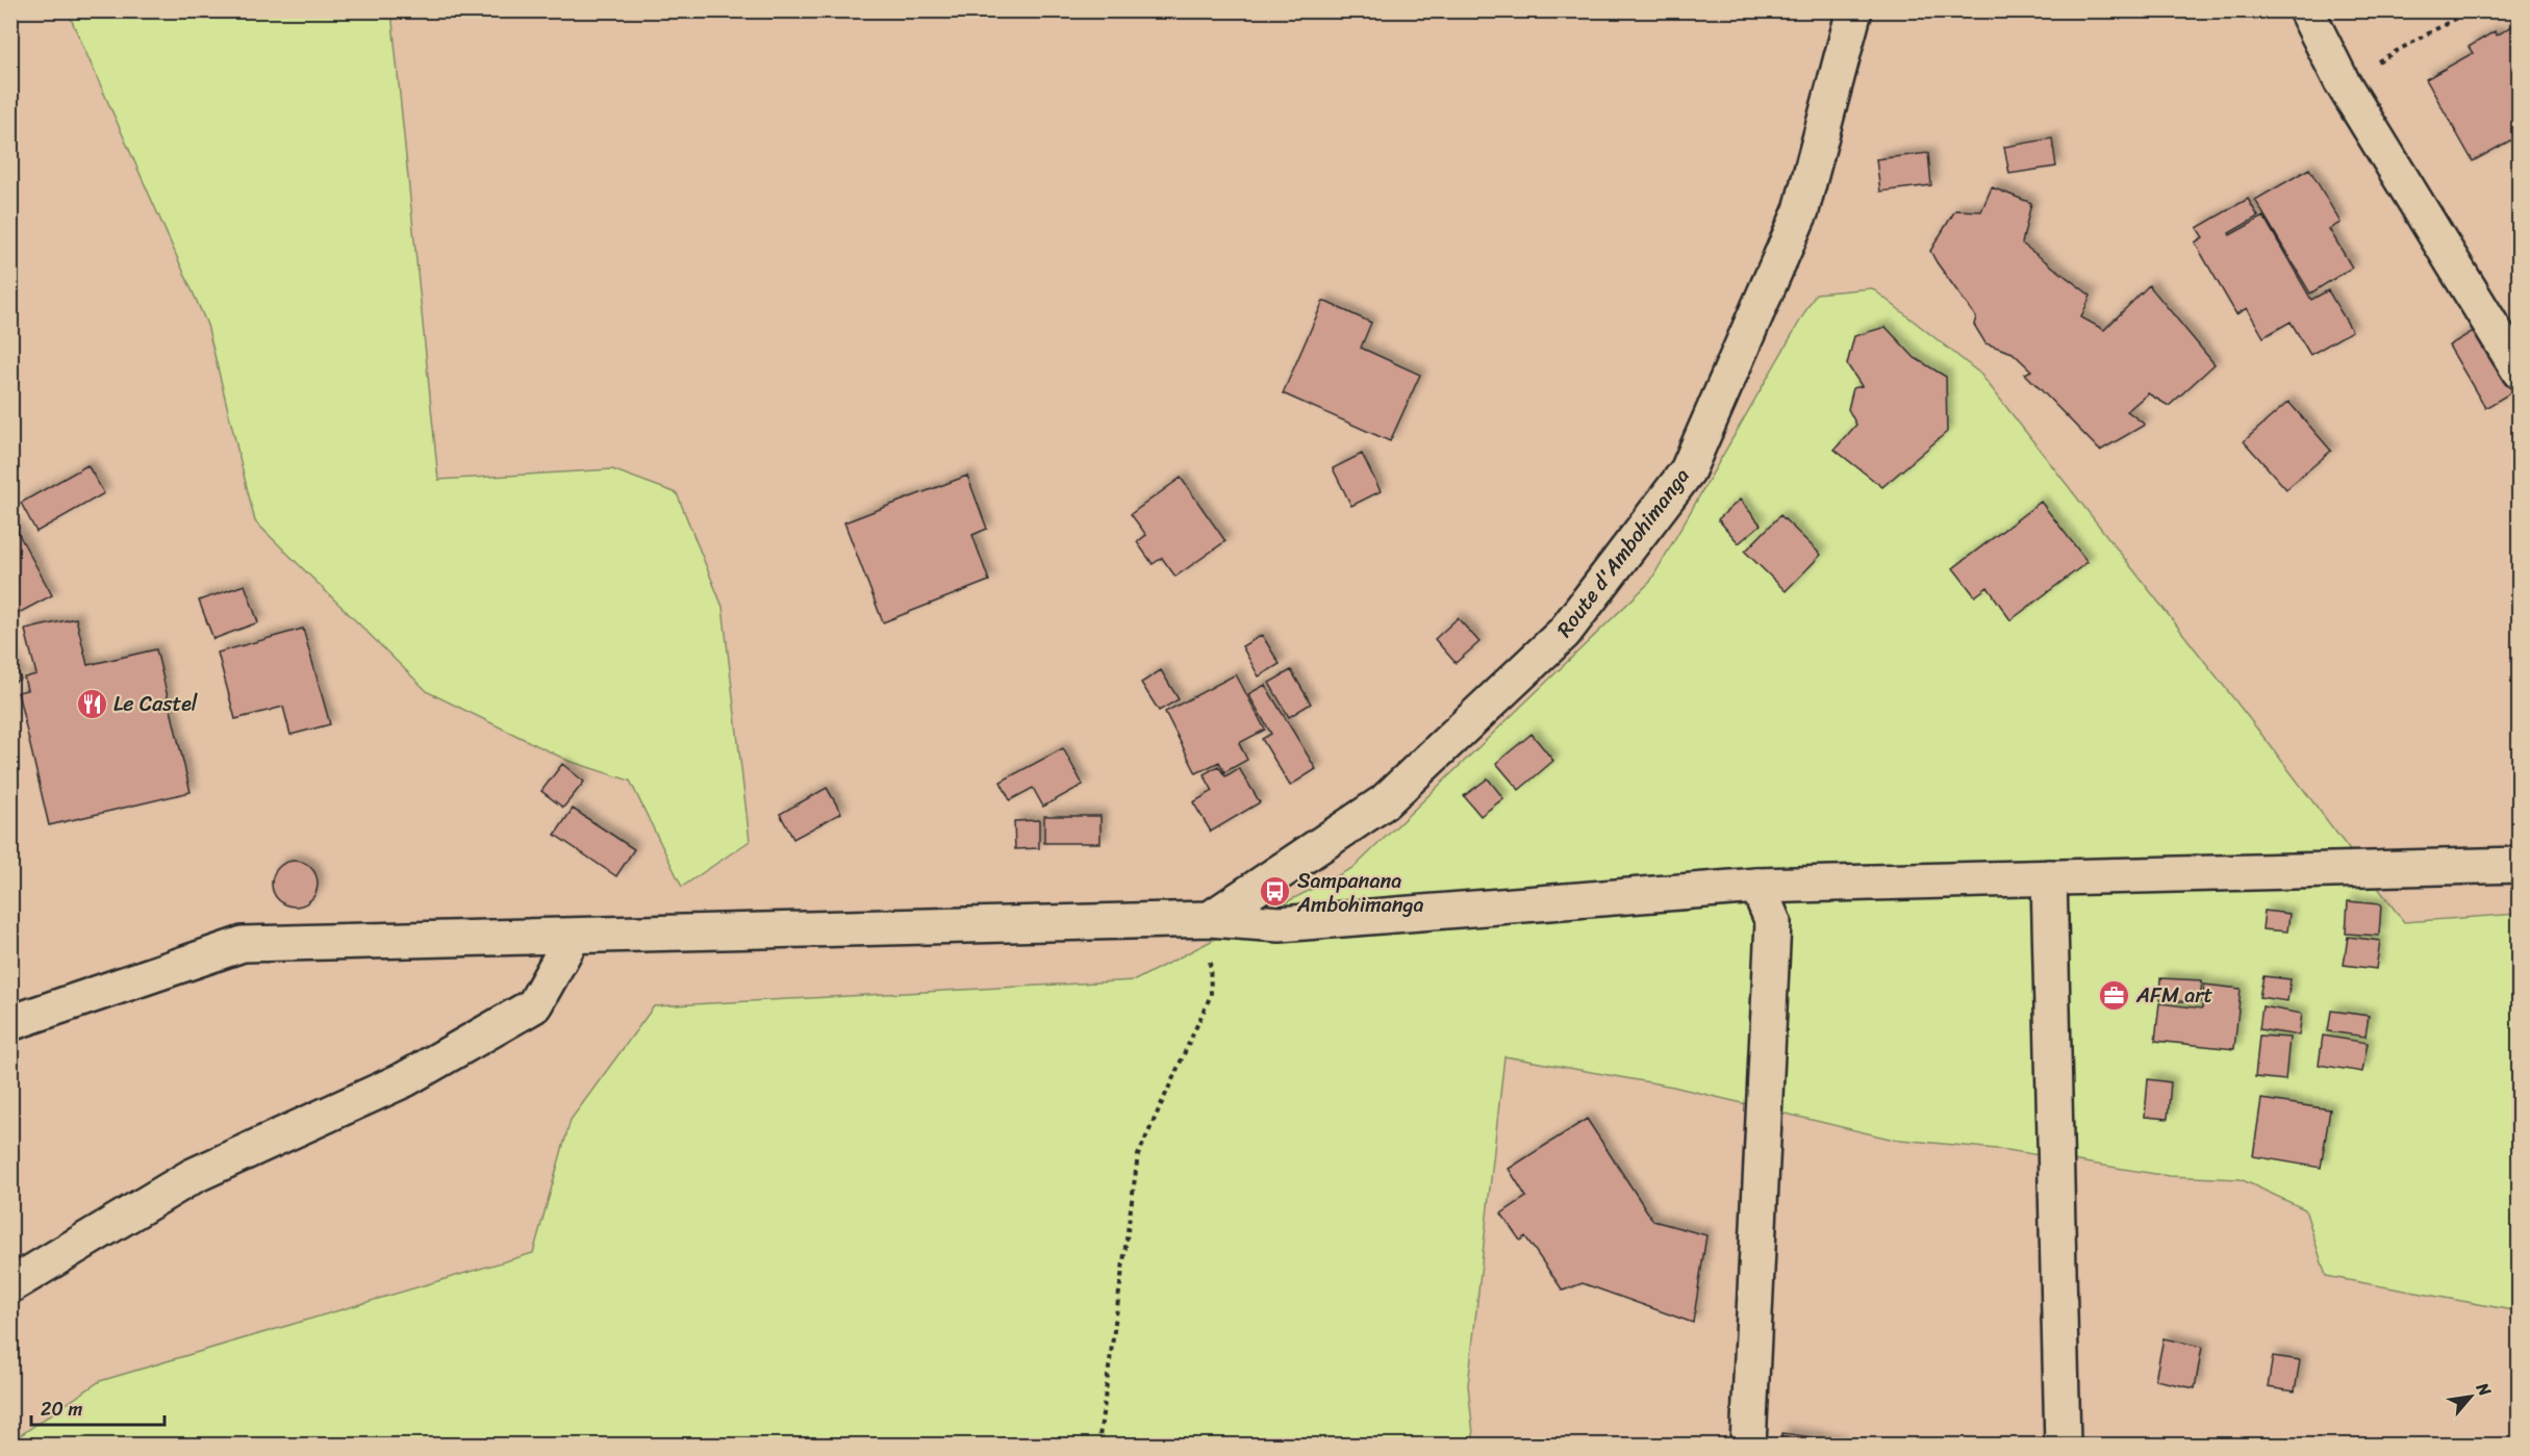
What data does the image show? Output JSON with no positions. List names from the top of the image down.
{
  "streets": {
    "street": ["Route d'Ambohimanga"]
  },
  "places": {
    "restaurant": ["Le Castel"],
    "bus stop": ["Sampanana Ambohimanga"],
    "office": ["AFM art"]
  },
  "scale_bar": "20 m",
  "north": "top right"
}
